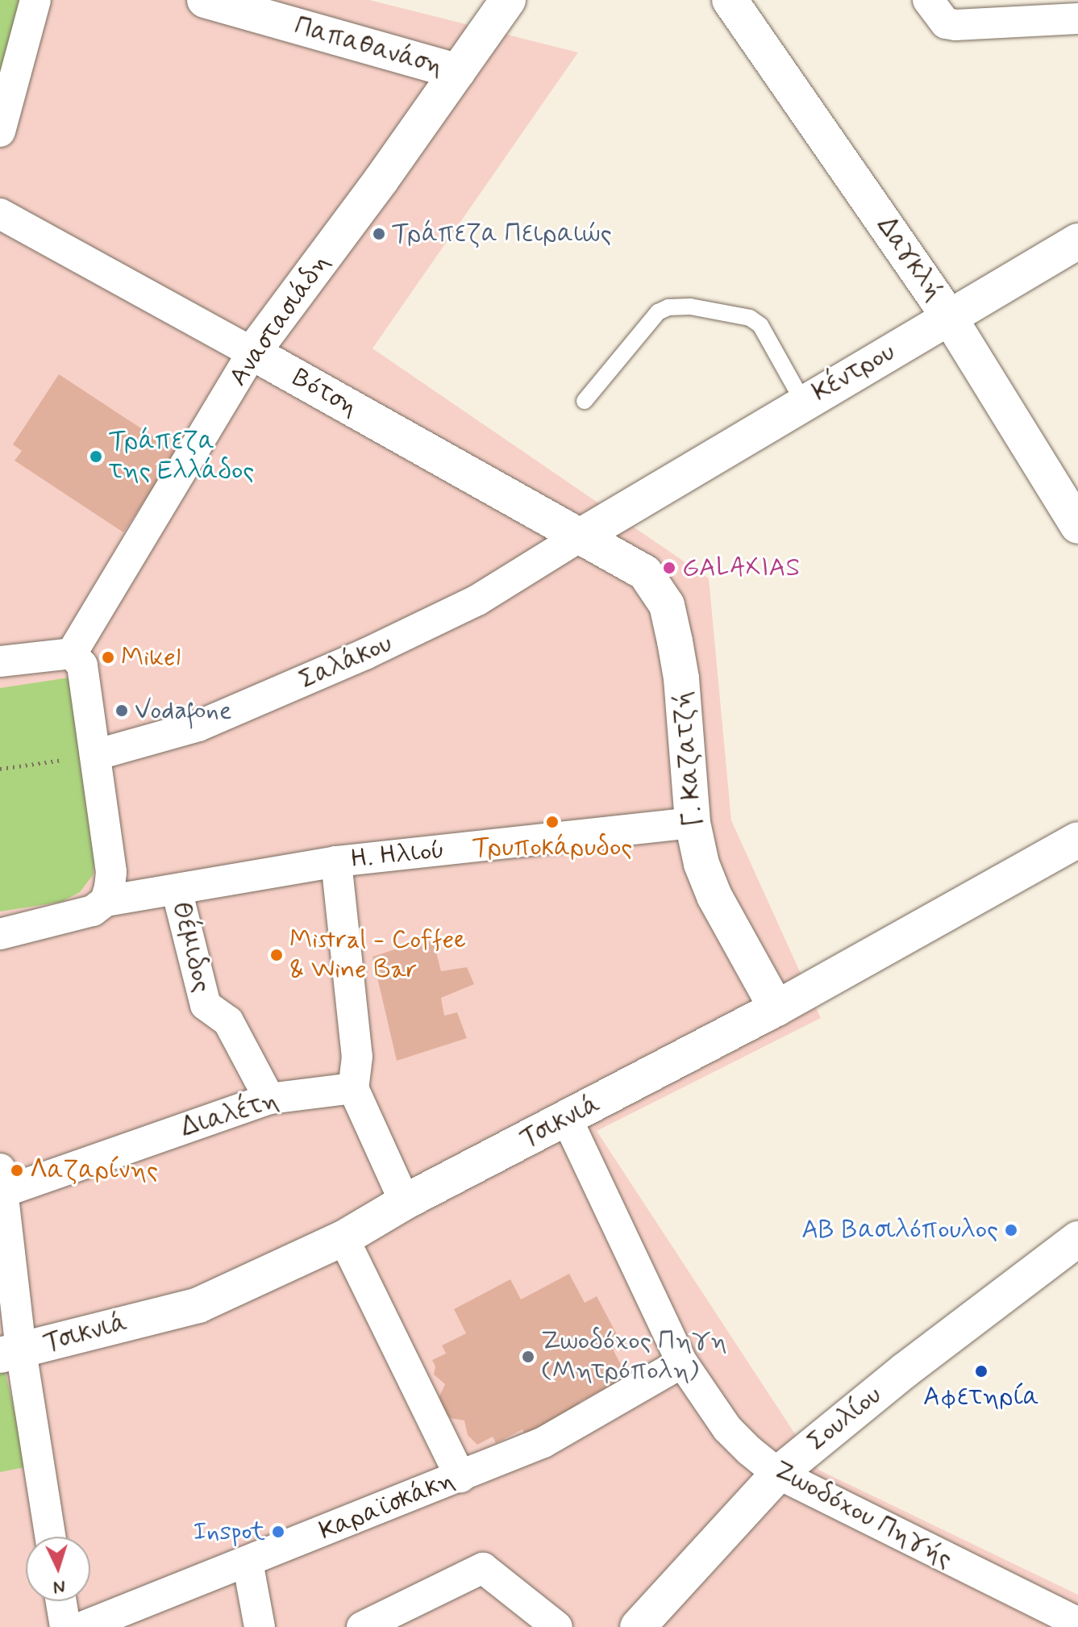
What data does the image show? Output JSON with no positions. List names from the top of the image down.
{
  "streets": {
    "street": [
      "Παπαθανάση",
      "Δαγκλή",
      "Αναστασιάδη",
      "Κέντρου",
      "Βότση",
      "Σαλάκου",
      "Γ. Καζατζή",
      "Η. Ηλιού",
      "Θέμιδος",
      "Διαλέτη",
      "Τσικνιά",
      "Σουλίου",
      "Καραϊσκάκη",
      "Ζωοδόχου Πηγής"
    ]
  },
  "crossings": [
    ["Παπαθανάση", "Αναστασιάδη"],
    ["Δαγκλή", "Κέντρου"],
    ["Αναστασιάδη", "Βότση"],
    ["Κέντρου", "Βότση"],
    ["Κέντρου", "Σαλάκου"],
    ["Κέντρου", "Γ. Καζατζή"],
    ["Βότση", "Σαλάκου"],
    ["Βότση", "Γ. Καζατζή"],
    ["Σαλάκου", "Γ. Καζατζή"],
    ["Γ. Καζατζή", "Η. Ηλιού"],
    ["Γ. Καζατζή", "Τσικνιά"],
    ["Η. Ηλιού", "Θέμιδος"],
    ["Θέμιδος", "Διαλέτη"],
    ["Τσικνιά", "Ζωοδόχου Πηγής"],
    ["Σουλίου", "Ζωοδόχου Πηγής"],
    ["Καραϊσκάκη", "Ζωοδόχου Πηγής"]
  ],
  "places": [
    "Τράπεζα Πειραιώς",
    "Τράπεζα της Ελλάδος",
    "GALAXIAS",
    "Mikel",
    "Vodafone",
    "Τρυποκάρυδος",
    "Mistral - Coffee & Wine Bar",
    "Λαζαρίνης",
    "ΑΒ Βασιλόπουλος",
    "Ζωοδόχος Πηγη (Μητρόπολη)",
    "Αφετηρία",
    "Inspot"
  ],
  "north": "bottom"
}
